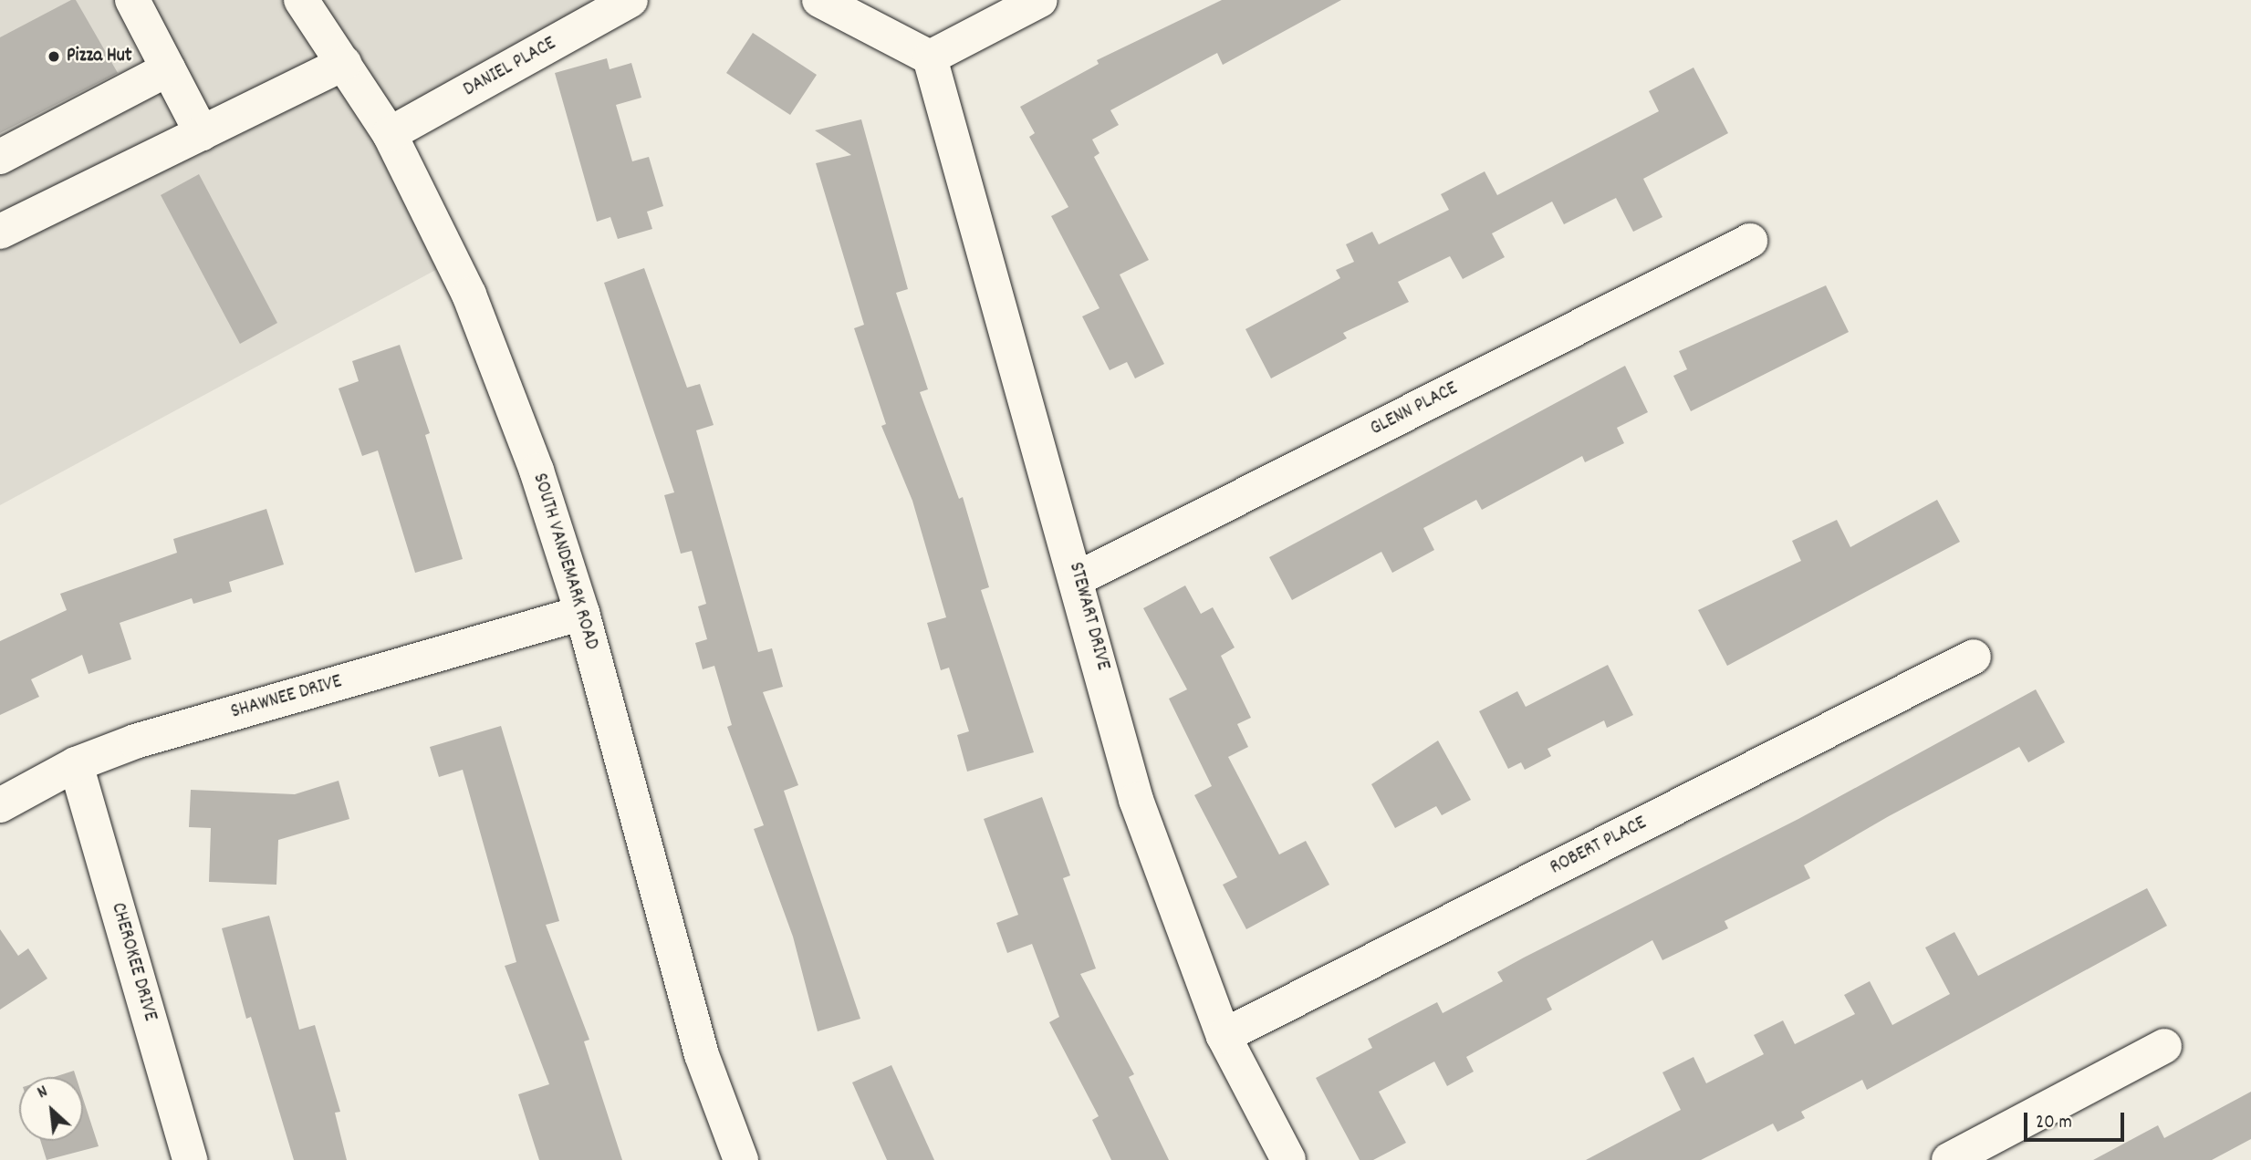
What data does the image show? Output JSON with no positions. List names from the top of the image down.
{
  "streets": {
    "street": [
      "DANIEL PLACE",
      "GLENN PLACE",
      "SOUTH VANDEMARK ROAD",
      "STEWART DRIVE",
      "SHAWNEE DRIVE",
      "ROBERT PLACE",
      "CHEROKEE DRIVE"
    ]
  },
  "crossings": [
    ["DANIEL PLACE", "SOUTH VANDEMARK ROAD"],
    ["GLENN PLACE", "STEWART DRIVE"],
    ["SOUTH VANDEMARK ROAD", "SHAWNEE DRIVE"],
    ["STEWART DRIVE", "ROBERT PLACE"],
    ["SHAWNEE DRIVE", "CHEROKEE DRIVE"]
  ],
  "places": ["Pizza Hut"],
  "scale_bar": "20 m",
  "north": "top left"
}
